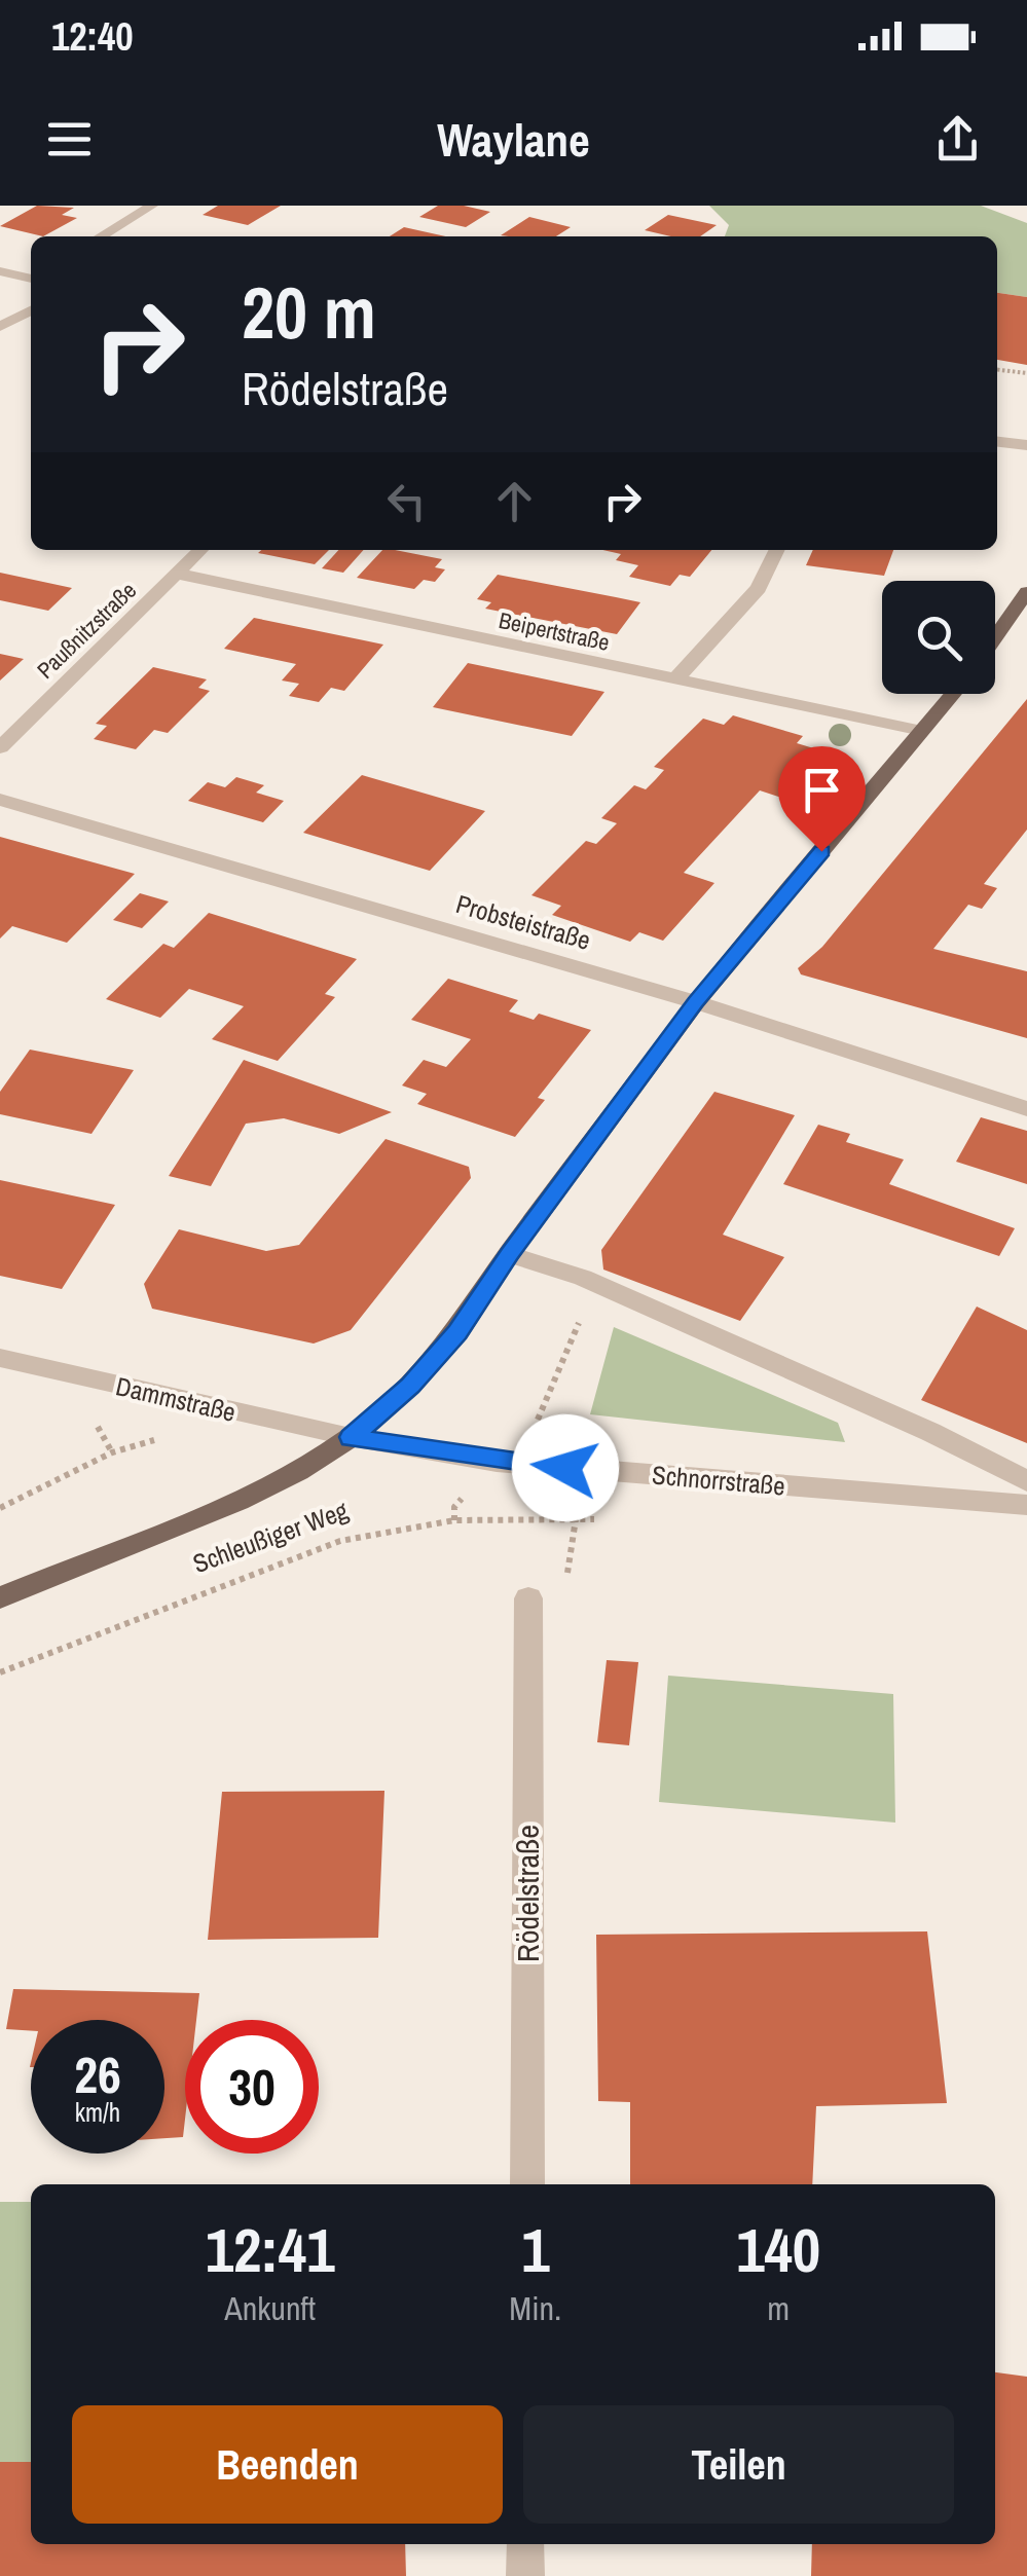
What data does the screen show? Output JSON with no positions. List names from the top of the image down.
{
  "streets": {
    "main road": ["Schleußiger Weg"],
    "street": [
      "Paußnitzstraße",
      "Beipertstraße",
      "Probsteistraße",
      "Dammstraße",
      "Schnorrstraße",
      "Rödelstraße"
    ]
  },
  "crossings": [
    ["Paußnitzstraße", "Beipertstraße"],
    ["Dammstraße", "Schnorrstraße"],
    ["Dammstraße", "Schleußiger Weg"],
    ["Schnorrstraße", "Schleußiger Weg"]
  ],
  "page": {
    "status": "12:40",
    "header": "Waylane",
    "turn": ["20 m", "Rödelstraße"],
    "speed": "26 km/h",
    "limit": "30",
    "eta": [
      "12:41",
      "Ankunft",
      "1",
      "Min.",
      "140",
      "m"
    ],
    "buttons": ["Beenden", "Teilen"]
  }
}
